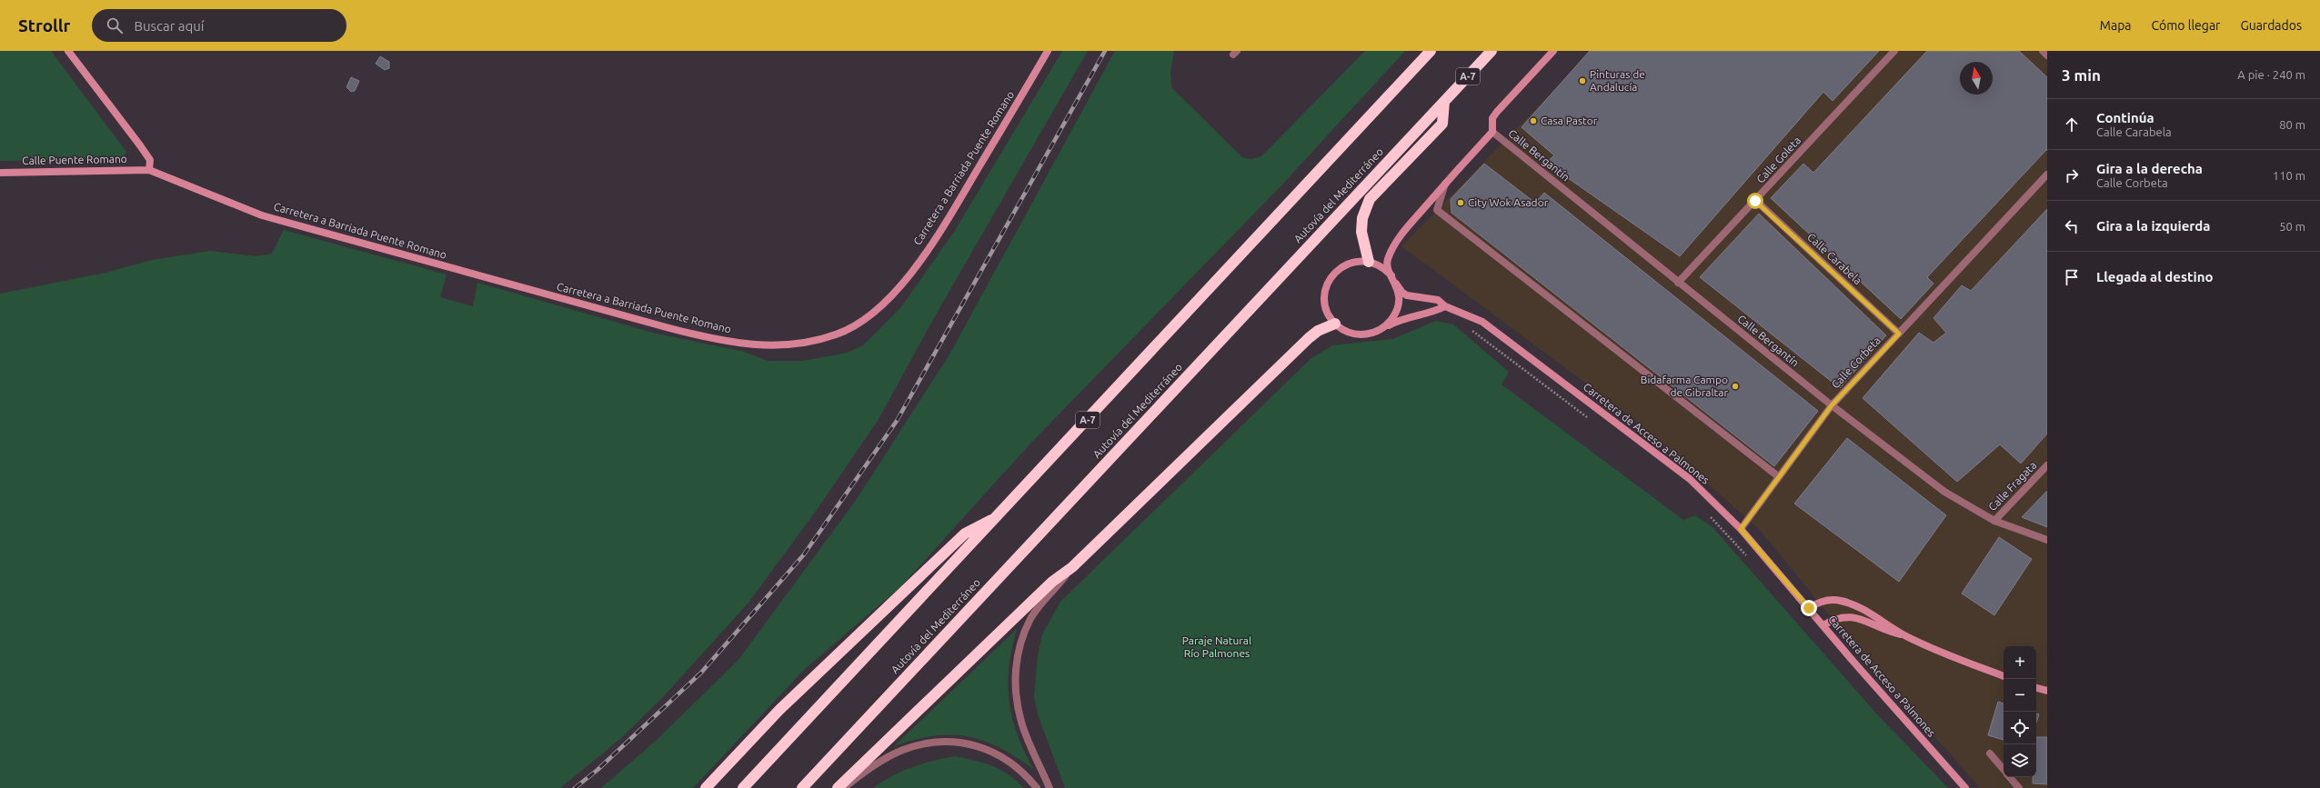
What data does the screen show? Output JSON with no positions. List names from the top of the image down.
{
  "streets": {
    "highway": ["A-7", "Autovía del Mediterráneo"],
    "street": [
      "Calle Bergantín",
      "Calle Puente Romano",
      "Calle Goleta",
      "Carretera a Barriada Puente Romano",
      "Calle Carabela",
      "Calle Corbeta",
      "Carretera de Acceso a Palmones",
      "Calle Fragata"
    ]
  },
  "crossings": [
    ["Calle Bergantín", "Calle Goleta"],
    ["Calle Bergantín", "Calle Corbeta"],
    ["Calle Bergantín", "Calle Fragata"],
    ["Calle Puente Romano", "Carretera a Barriada Puente Romano"],
    ["Calle Goleta", "Calle Carabela"],
    ["Calle Carabela", "Calle Corbeta"],
    ["Calle Corbeta", "Carretera de Acceso a Palmones"]
  ],
  "parks": ["Paraje Natural Río Palmones"],
  "places": [
    "Pinturas de Andalucía",
    "Casa Pastor",
    "City Wok Asador",
    "Bidafarma Campo de Gibraltar"
  ],
  "north": "top",
  "page": {
    "header": "Strollr",
    "search": "Buscar aquí",
    "nav": ["Mapa", "Cómo llegar", "Guardados"],
    "heading": ["3 min", "A pie · 240 m"],
    "list": [
      ["Continúa", "Calle Carabela", "80 m"],
      ["Gira a la derecha", "Calle Corbeta", "110 m"],
      ["Gira a la izquierda", "50 m"],
      "Llegada al destino"
    ],
    "map_buttons": ["+", "−"]
  }
}
